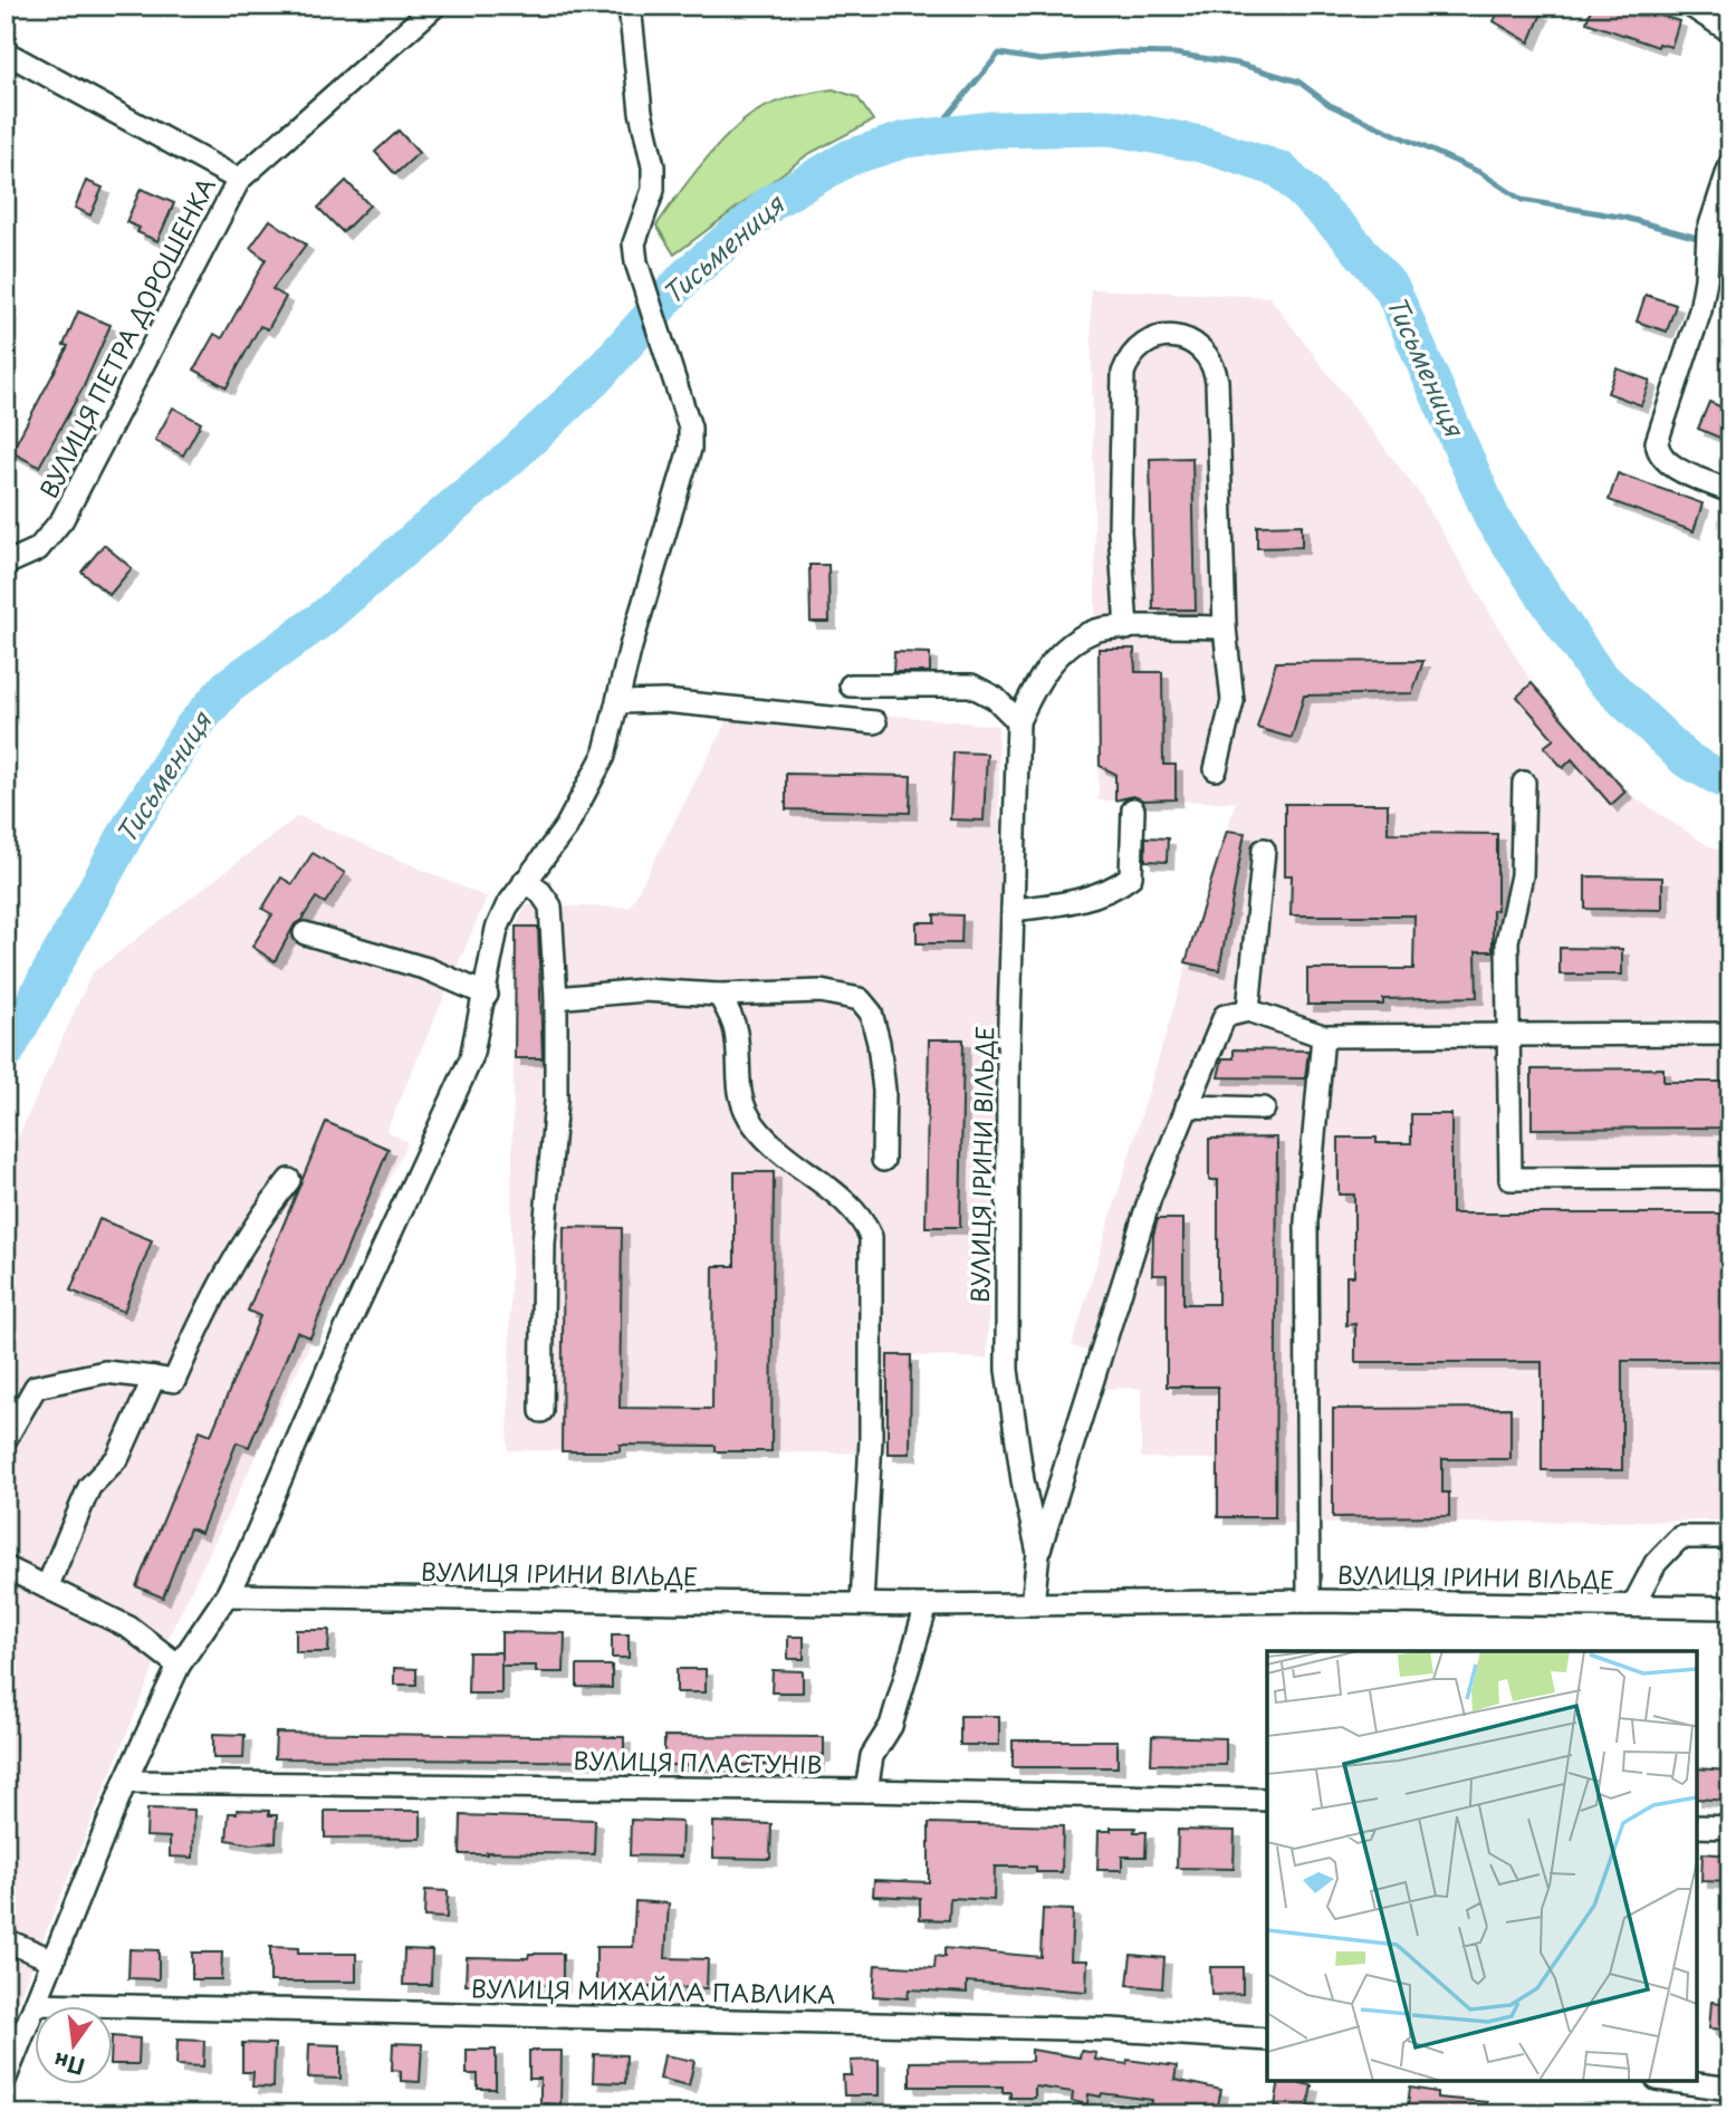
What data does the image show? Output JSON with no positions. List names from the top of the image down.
{
  "streets": {
    "street": [
      "ВУЛИЦЯ ПЕТРА ДОРОШЕНКА",
      "ВУЛИЦЯ ІРИНИ ВІЛЬДЕ",
      "ВУЛИЦЯ ПЛАСТУНІВ",
      "ВУЛИЦЯ МИХАЙЛА ПАВЛИКА"
    ]
  },
  "water": ["Тисьмениця"],
  "north": "bottom"
}
